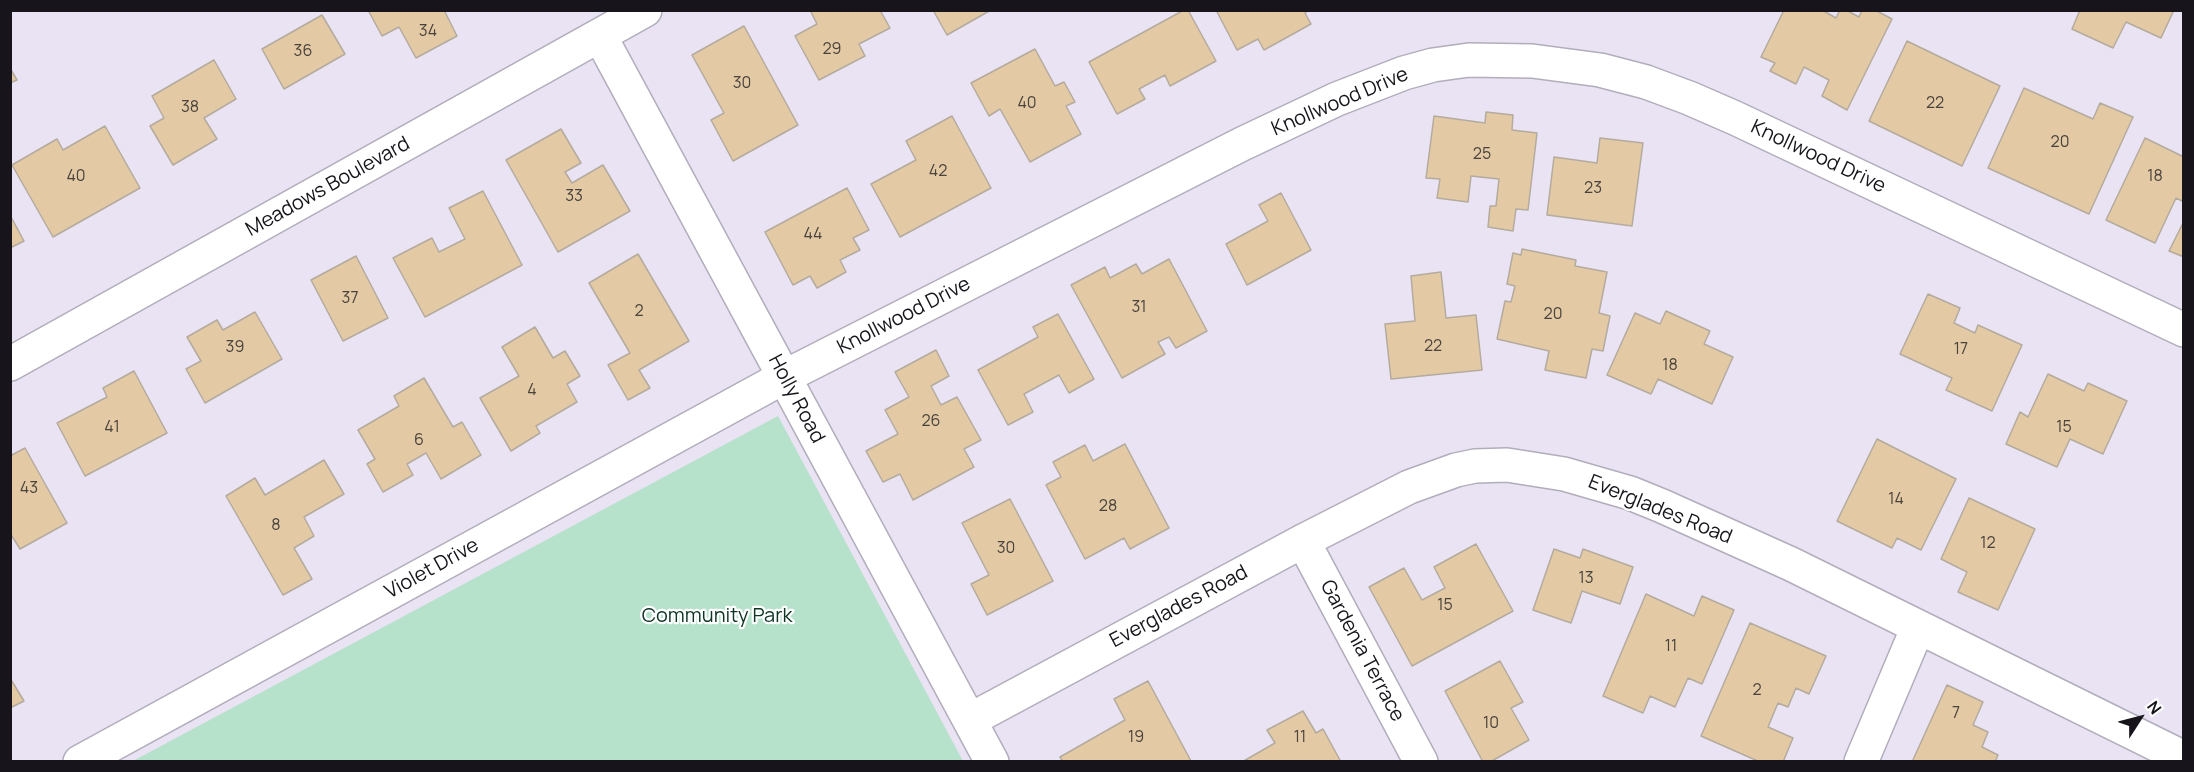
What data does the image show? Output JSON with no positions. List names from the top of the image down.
{
  "streets": {
    "street": [
      "Knollwood Drive",
      "Meadows Boulevard",
      "Holly Road",
      "Everglades Road",
      "Violet Drive",
      "Gardenia Terrace"
    ]
  },
  "crossings": [
    ["Knollwood Drive", "Holly Road"],
    ["Knollwood Drive", "Violet Drive"],
    ["Meadows Boulevard", "Holly Road"],
    ["Holly Road", "Everglades Road"],
    ["Holly Road", "Violet Drive"],
    ["Everglades Road", "Gardenia Terrace"]
  ],
  "parks": ["Community Park"],
  "house_numbers": [
    "34",
    "29",
    "36",
    "30",
    "40",
    "22",
    "38",
    "20",
    "25",
    "42",
    "40",
    "18",
    "23",
    "33",
    "44",
    "37",
    "31",
    "2",
    "20",
    "22",
    "39",
    "17",
    "18",
    "4",
    "26",
    "41",
    "15",
    "6",
    "43",
    "14",
    "28",
    "8",
    "12",
    "30",
    "13",
    "15",
    "11",
    "2",
    "7",
    "10",
    "19",
    "11"
  ],
  "north": "top right"
}
